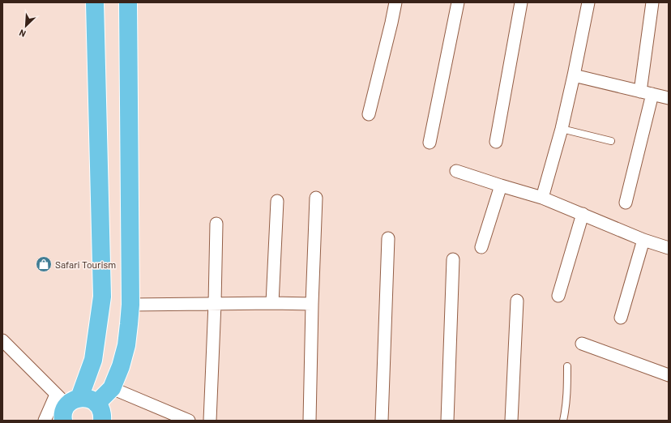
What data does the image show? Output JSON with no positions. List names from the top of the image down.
{
  "places": {
    "shop": ["Safari Tourism"]
  },
  "north": "bottom left"
}
